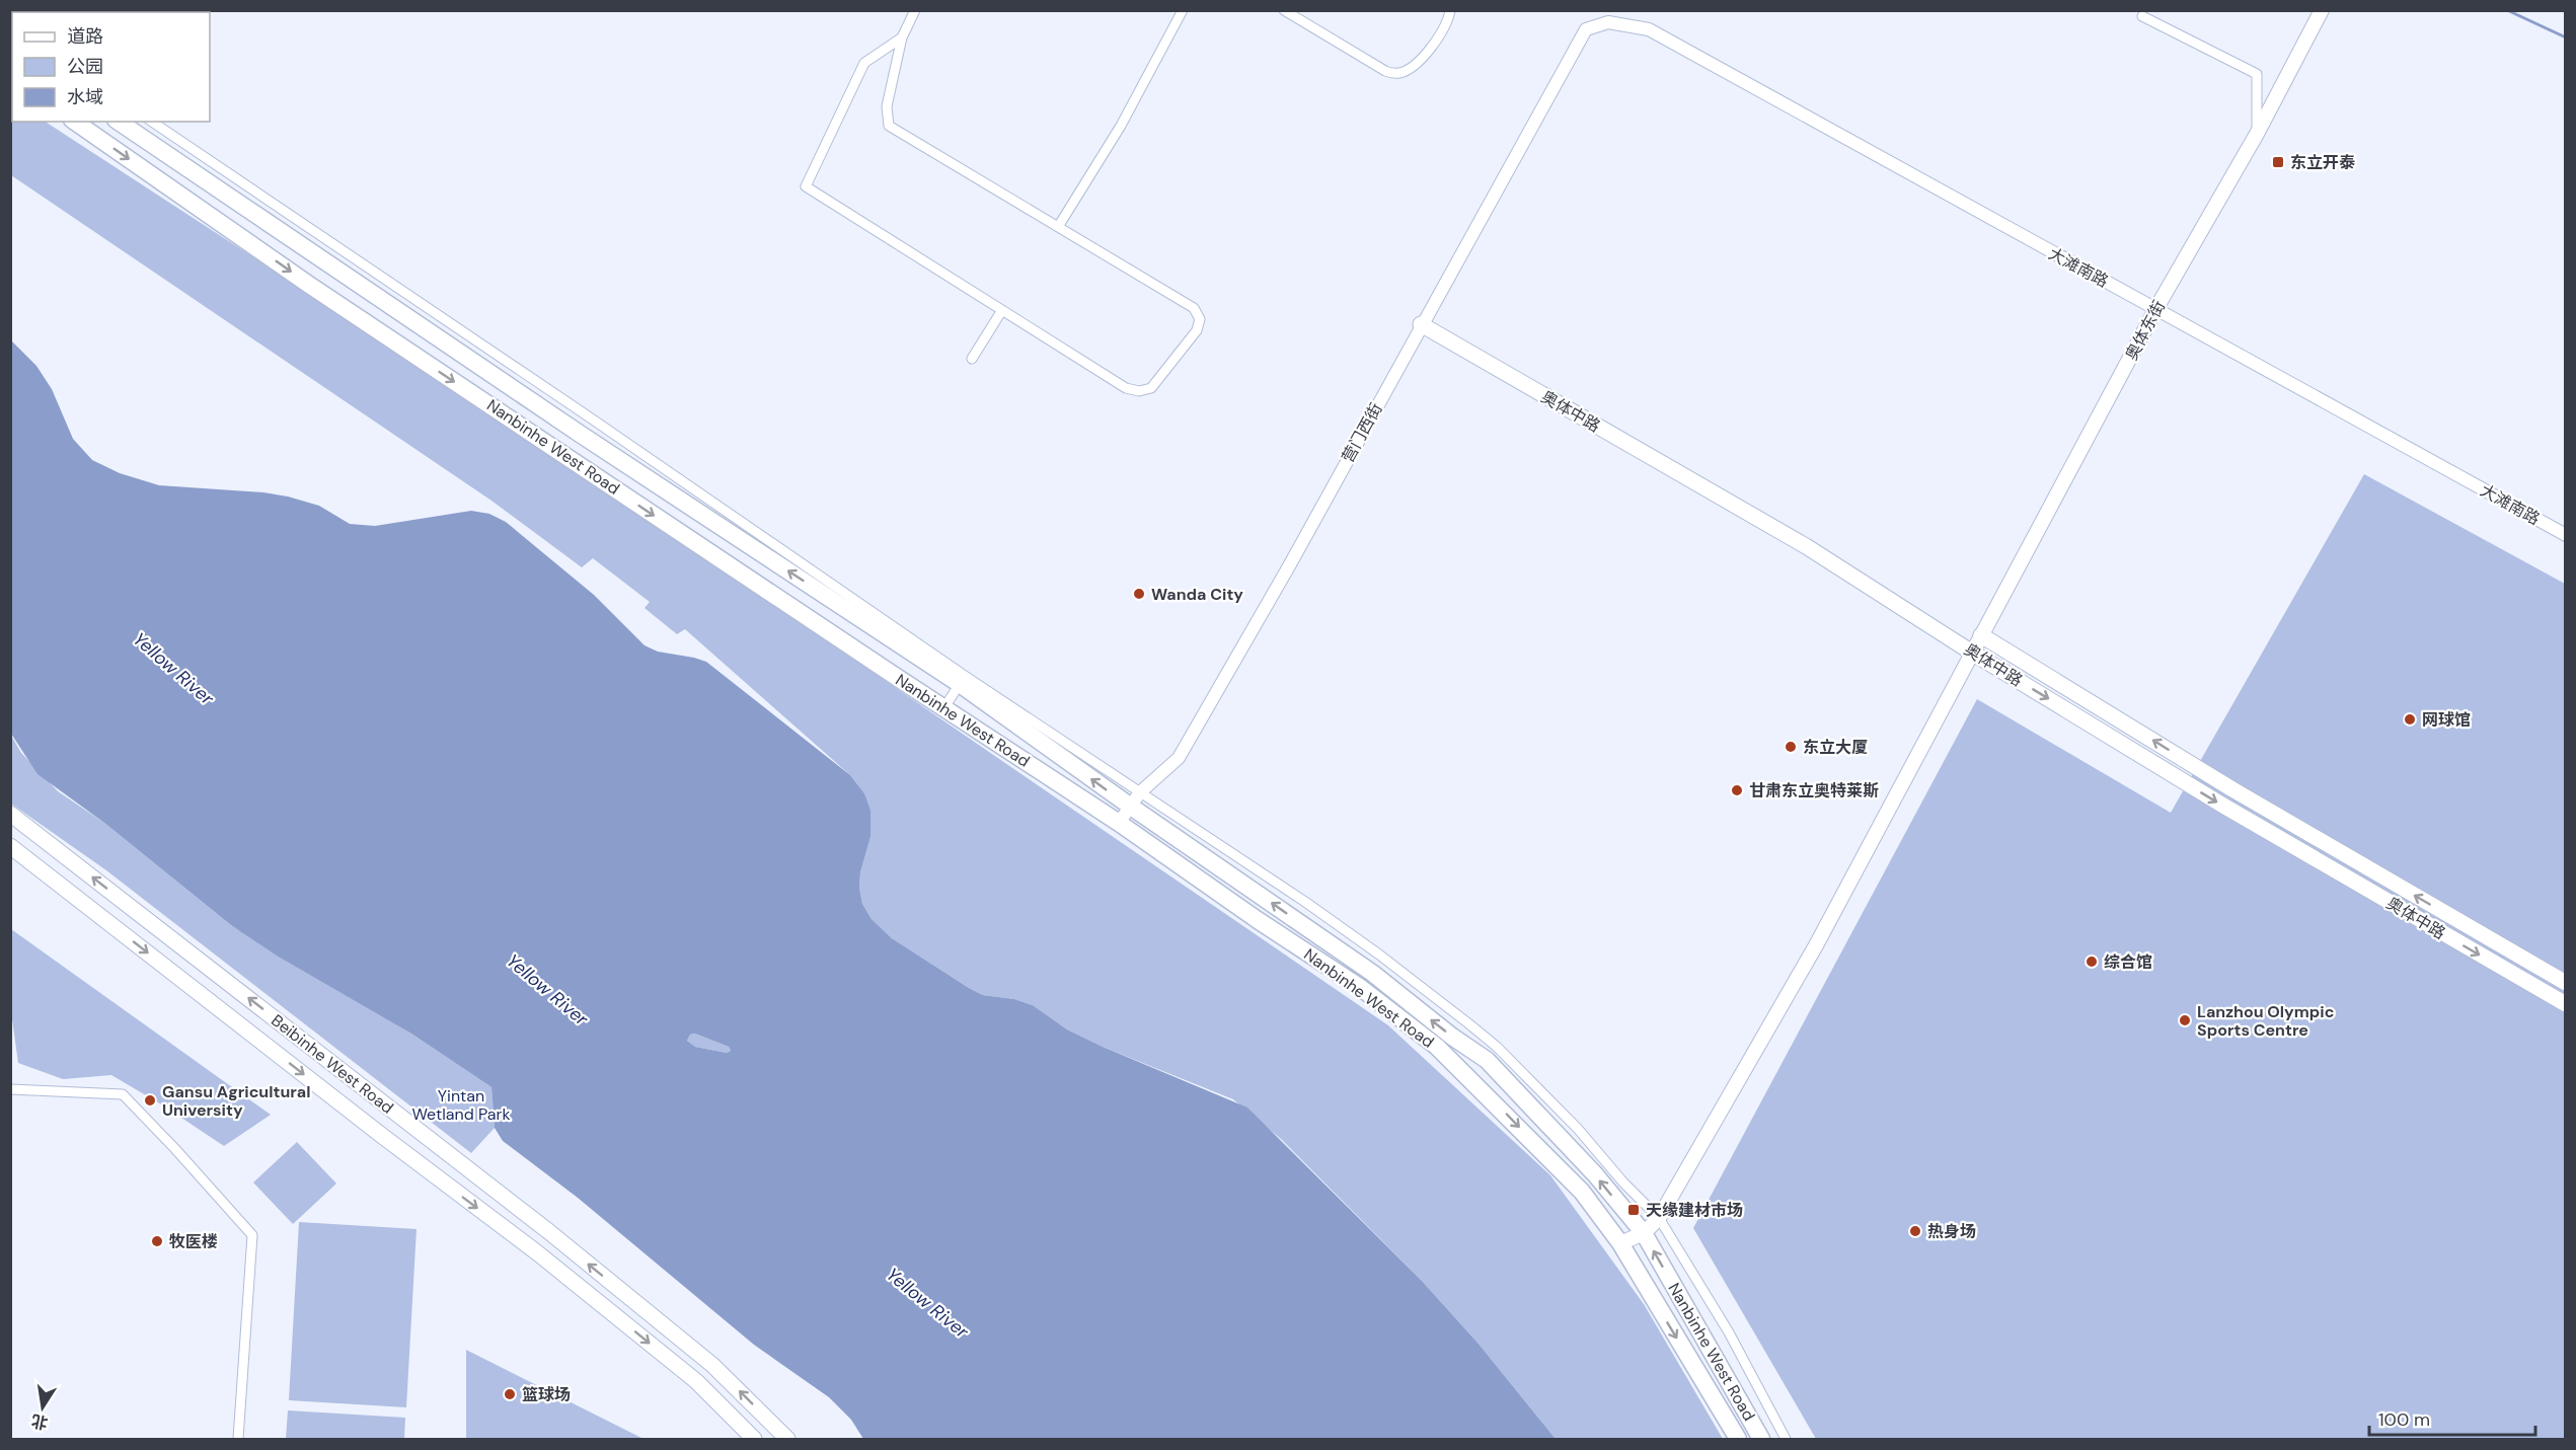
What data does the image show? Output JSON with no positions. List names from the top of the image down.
{
  "streets": {
    "highway": ["Nanbinhe West Road"],
    "main road": ["奥体东街", "奥体中路", "Beibinhe West Road"],
    "street": ["大滩南路", "营门西街"]
  },
  "crossings": [
    ["大滩南路", "奥体东街"],
    ["大滩南路", "营门西街"],
    ["奥体东街", "奥体中路"],
    ["奥体东街", "Nanbinhe West Road"],
    ["奥体中路", "营门西街"],
    ["营门西街", "Nanbinhe West Road"]
  ],
  "water": ["Yellow River"],
  "parks": ["Yintan Wetland Park"],
  "places": {
    "transit": ["东立开泰", "天缘建材市场"],
    "other": [
      "Wanda City",
      "网球馆",
      "东立大厦",
      "甘肃东立奥特莱斯",
      "综合馆",
      "Lanzhou Olympic Sports Centre",
      "Gansu Agricultural University",
      "热身场",
      "牧医楼",
      "篮球场"
    ]
  },
  "legend": ["道路", "公园", "水域"],
  "scale_bar": "100 m",
  "north": "bottom"
}
